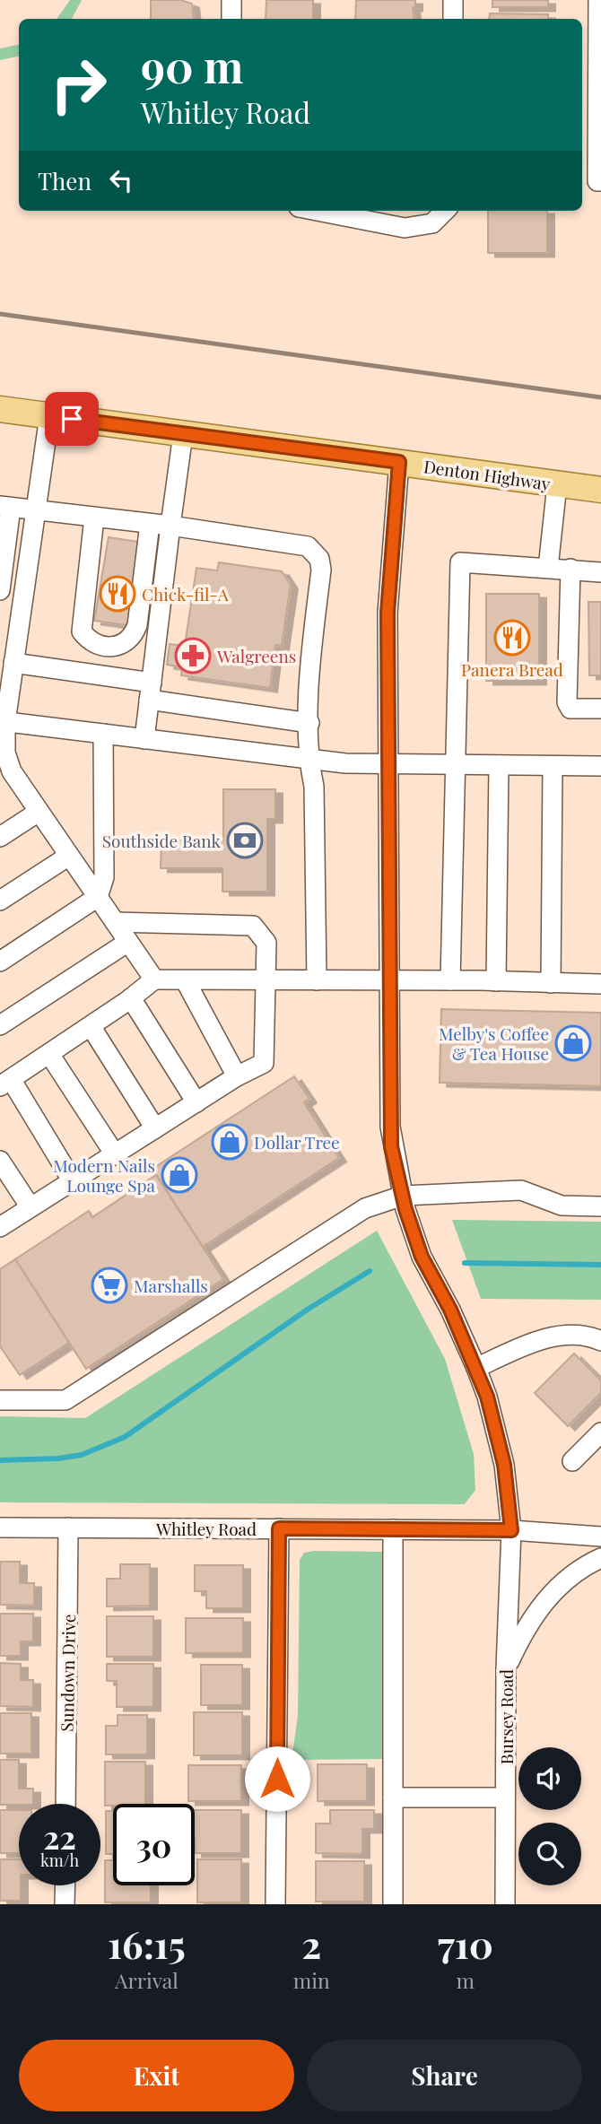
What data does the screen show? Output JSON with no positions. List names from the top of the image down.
{
  "streets": {
    "main road": ["Denton Highway"],
    "street": ["Whitley Road", "Sundown Drive", "Bursey Road"]
  },
  "crossings": [
    ["Denton Highway", "Bursey Road"],
    ["Whitley Road", "Sundown Drive"],
    ["Whitley Road", "Bursey Road"]
  ],
  "places": {
    "restaurant": ["Chick-fil-A", "Panera Bread"],
    "pharmacy": ["Walgreens"],
    "bank": ["Southside Bank"],
    "shop": ["Melby's Coffee & Tea House", "Dollar Tree", "Modern Nails Lounge Spa"],
    "supermarket": ["Marshalls"]
  },
  "page": {
    "turn": ["90 m", "Whitley Road"],
    "then": "Then",
    "speed": "22 km/h",
    "limit": "30",
    "eta": [
      "16:15",
      "Arrival",
      "2",
      "min",
      "710",
      "m"
    ],
    "buttons": ["Exit", "Share"]
  }
}
